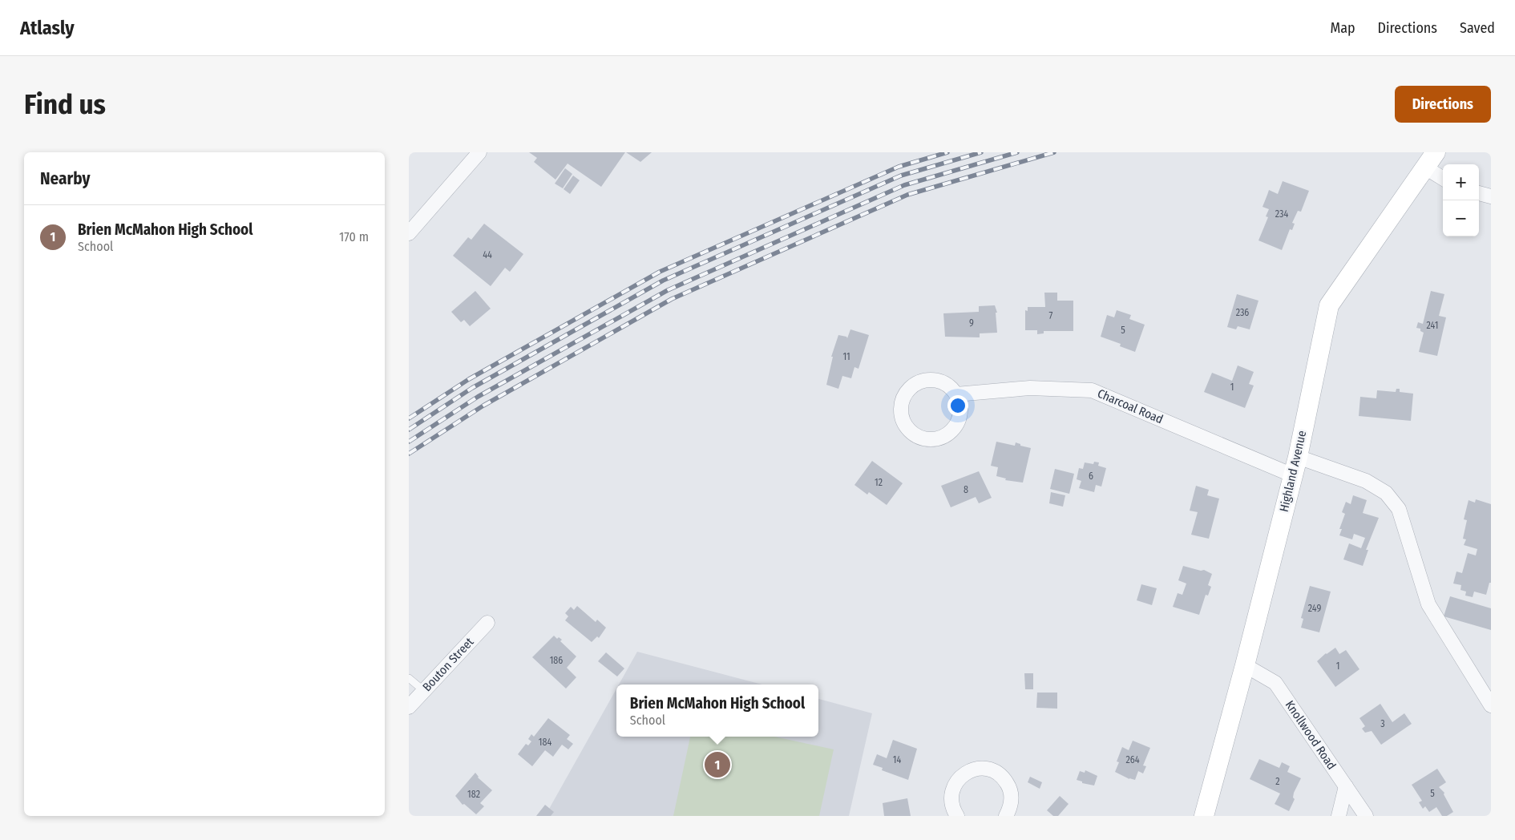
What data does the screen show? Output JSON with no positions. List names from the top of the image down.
{
  "streets": {
    "street": [
      "Charcoal Road",
      "Highland Avenue",
      "Bouton Street",
      "Knollwood Road"
    ]
  },
  "crossings": [
    ["Charcoal Road", "Highland Avenue"],
    ["Highland Avenue", "Knollwood Road"]
  ],
  "house_numbers": [
    "234",
    "44",
    "236",
    "7",
    "9",
    "241",
    "5",
    "11",
    "1",
    "6",
    "12",
    "8",
    "249",
    "186",
    "1",
    "3",
    "184",
    "14",
    "264",
    "2",
    "5",
    "182"
  ],
  "page": {
    "header": "Atlasly",
    "nav": ["Map", "Directions", "Saved"],
    "buttons": "Directions",
    "title": "Find us",
    "heading": "Nearby",
    "map_buttons": ["+", "−"],
    "list": [
      {
        "mark": "1",
        "name": "Brien McMahon High School",
        "note": "School",
        "value": "170 m"
      }
    ],
    "popup": ["Brien McMahon High School", "School"],
    "pins": "1"
  }
}
